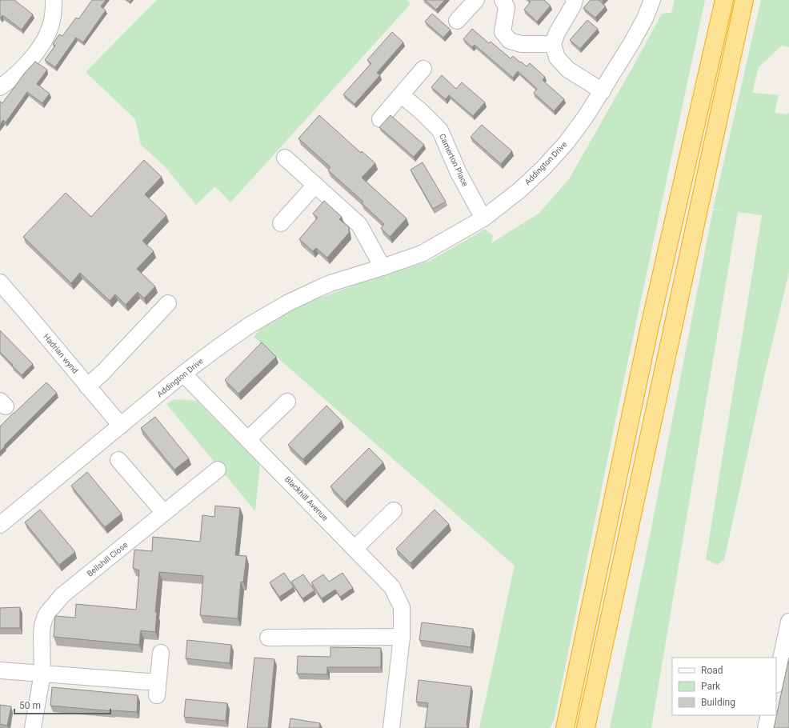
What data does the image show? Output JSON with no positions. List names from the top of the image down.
{
  "streets": {
    "street": [
      "Camerton Place",
      "Addington Drive",
      "Hadrian wynd",
      "Blackhill Avenue",
      "Bellshill Close"
    ]
  },
  "crossings": [
    ["Camerton Place", "Addington Drive"],
    ["Addington Drive", "Hadrian wynd"],
    ["Addington Drive", "Blackhill Avenue"]
  ],
  "legend": ["Road", "Park", "Building"],
  "scale_bar": "50 m"
}
